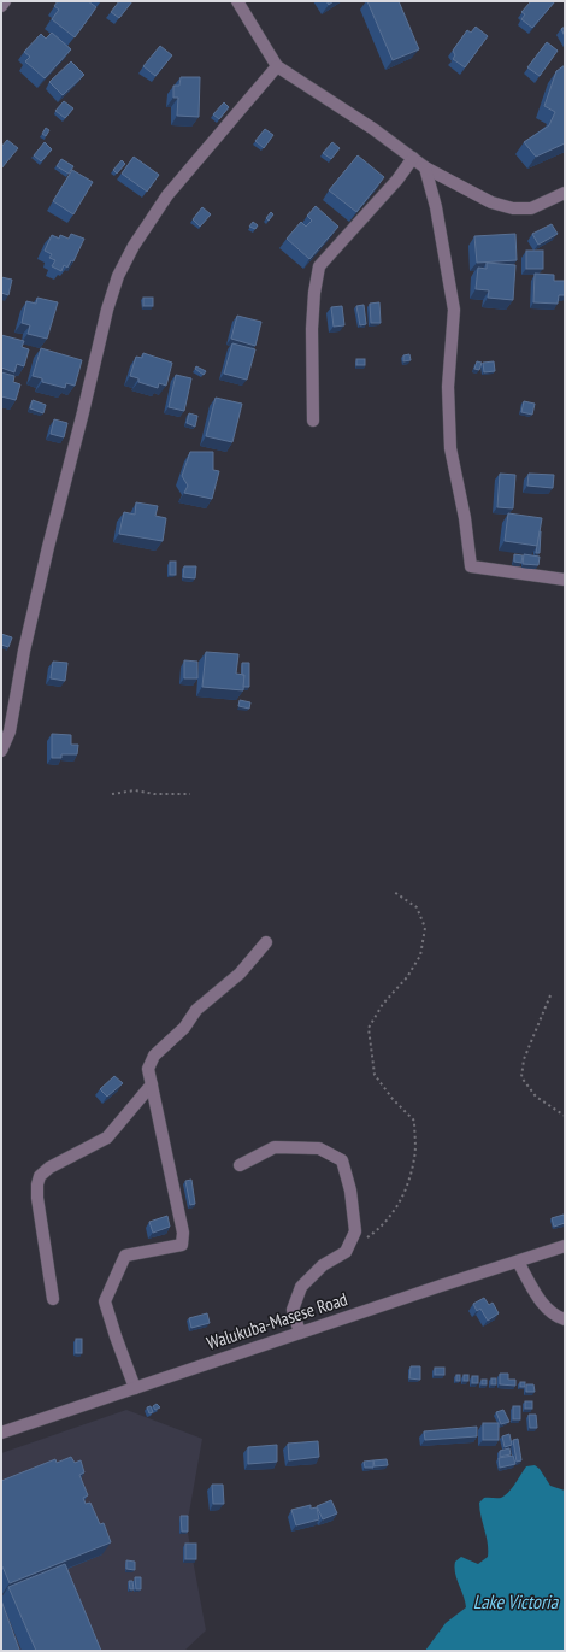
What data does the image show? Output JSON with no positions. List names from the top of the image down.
{
  "streets": {
    "street": ["Walukuba-Masese Road"]
  },
  "water": ["Lake Victoria"]
}
